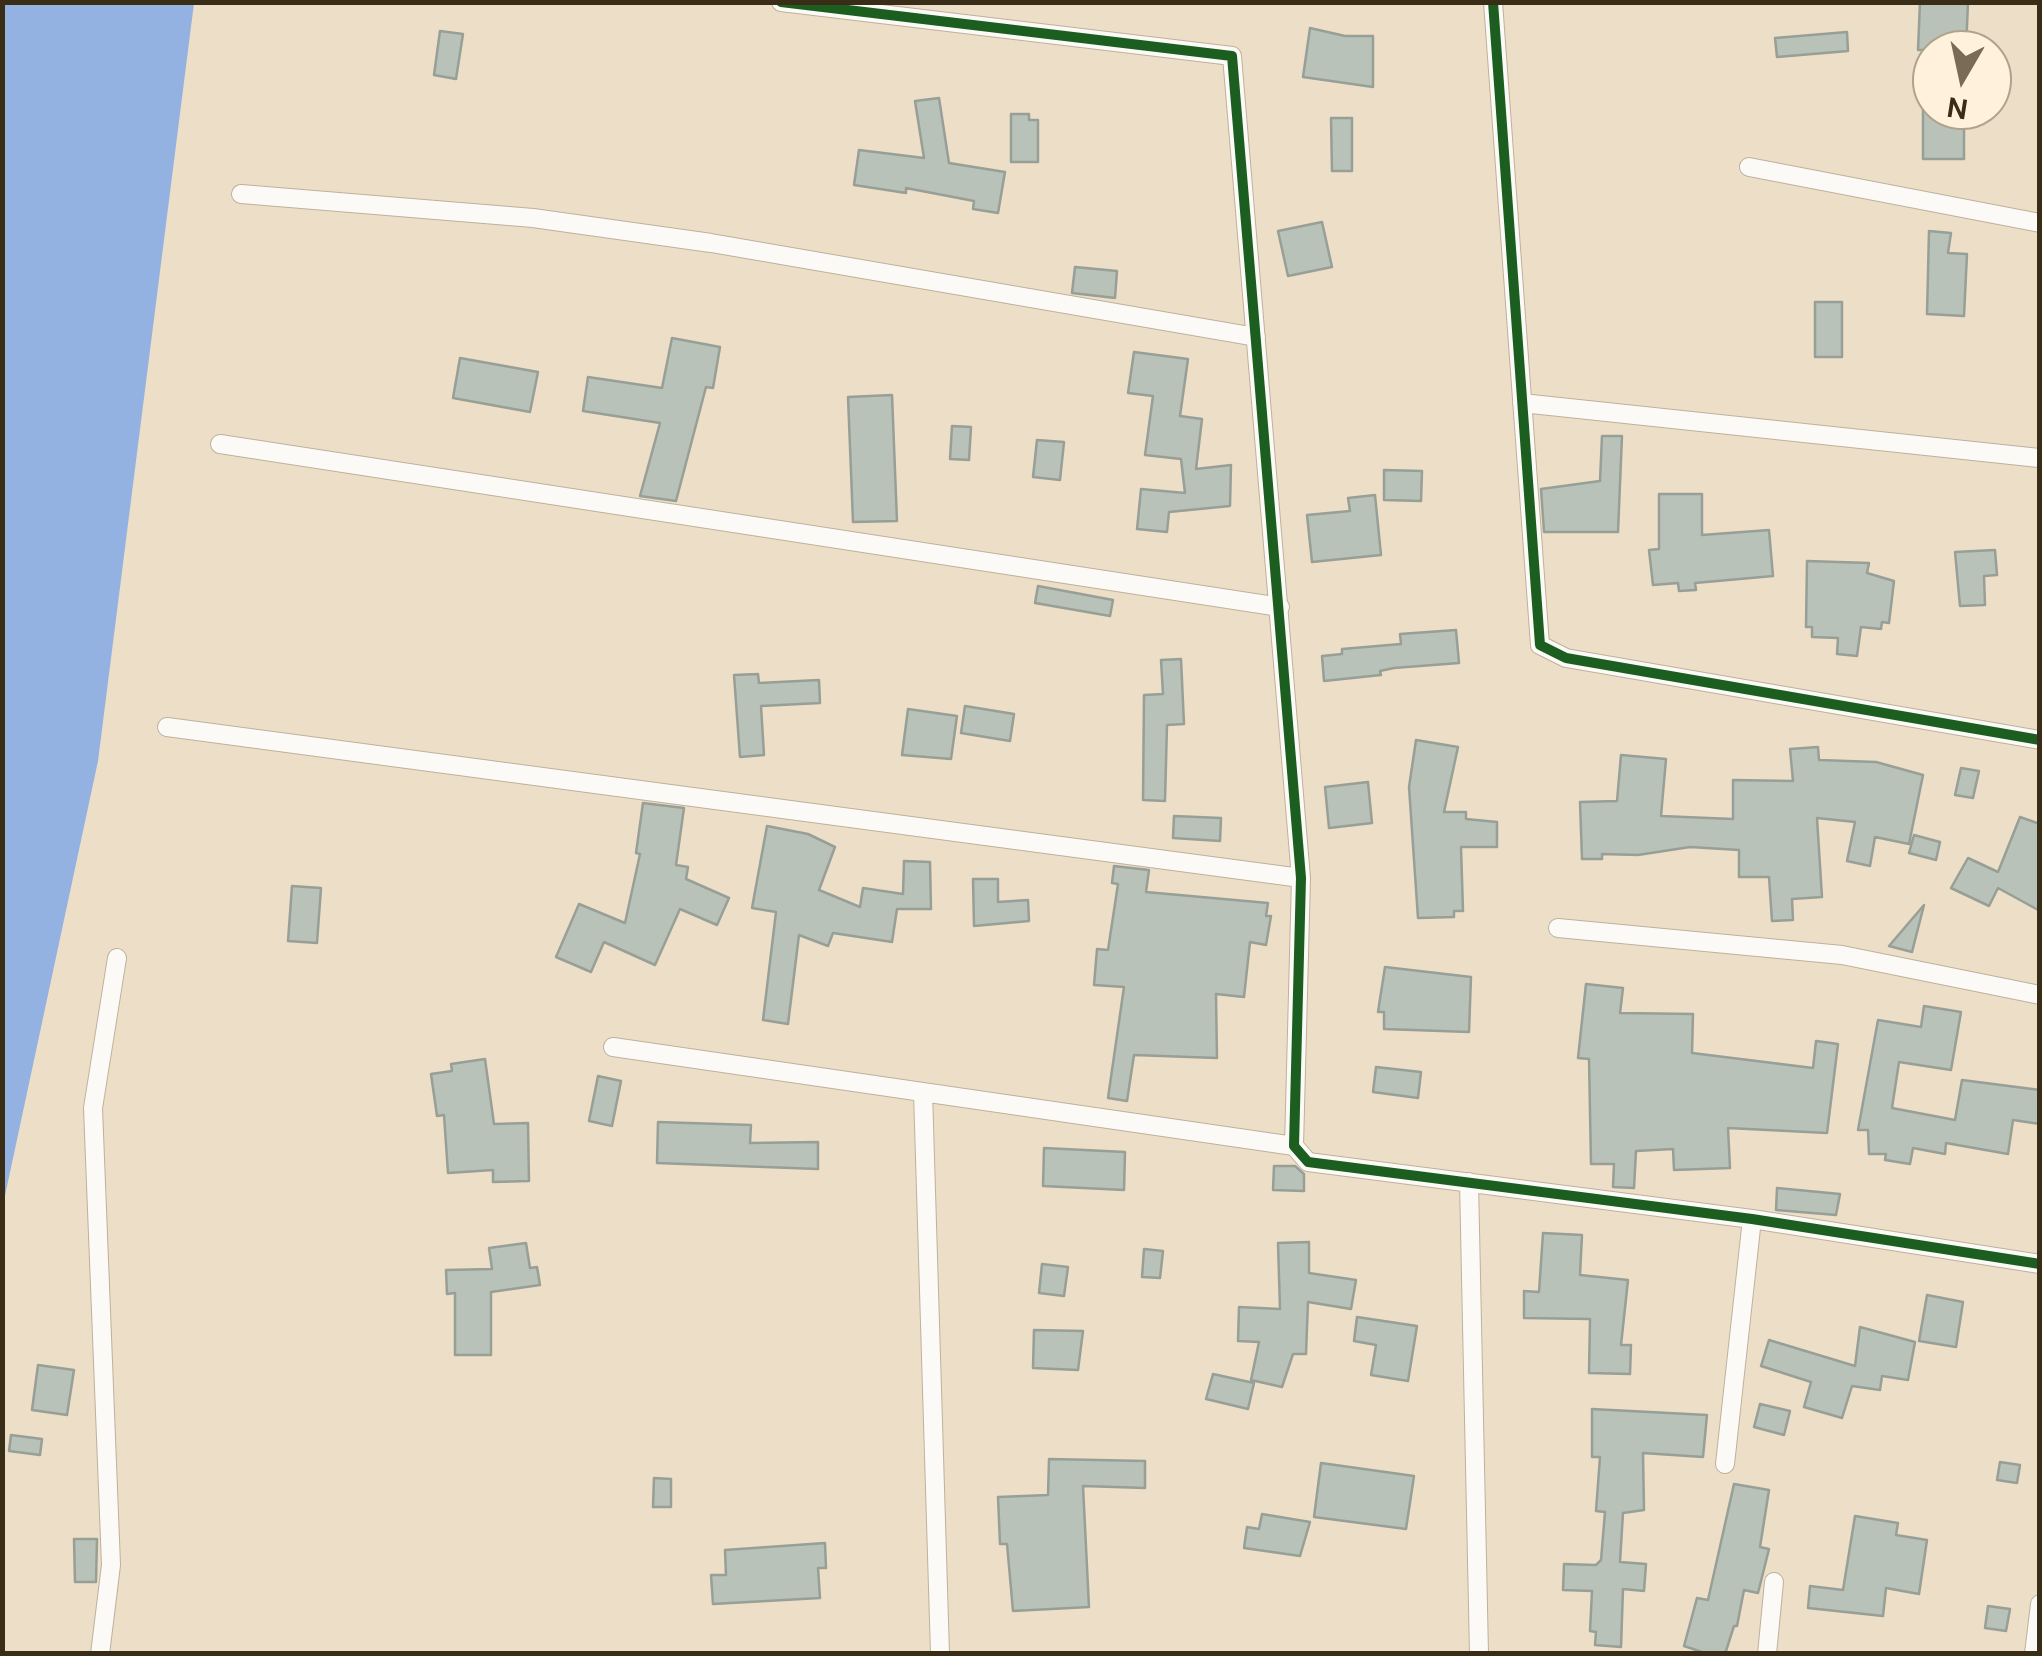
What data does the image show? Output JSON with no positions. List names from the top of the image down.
{
  "north": "bottom"
}
